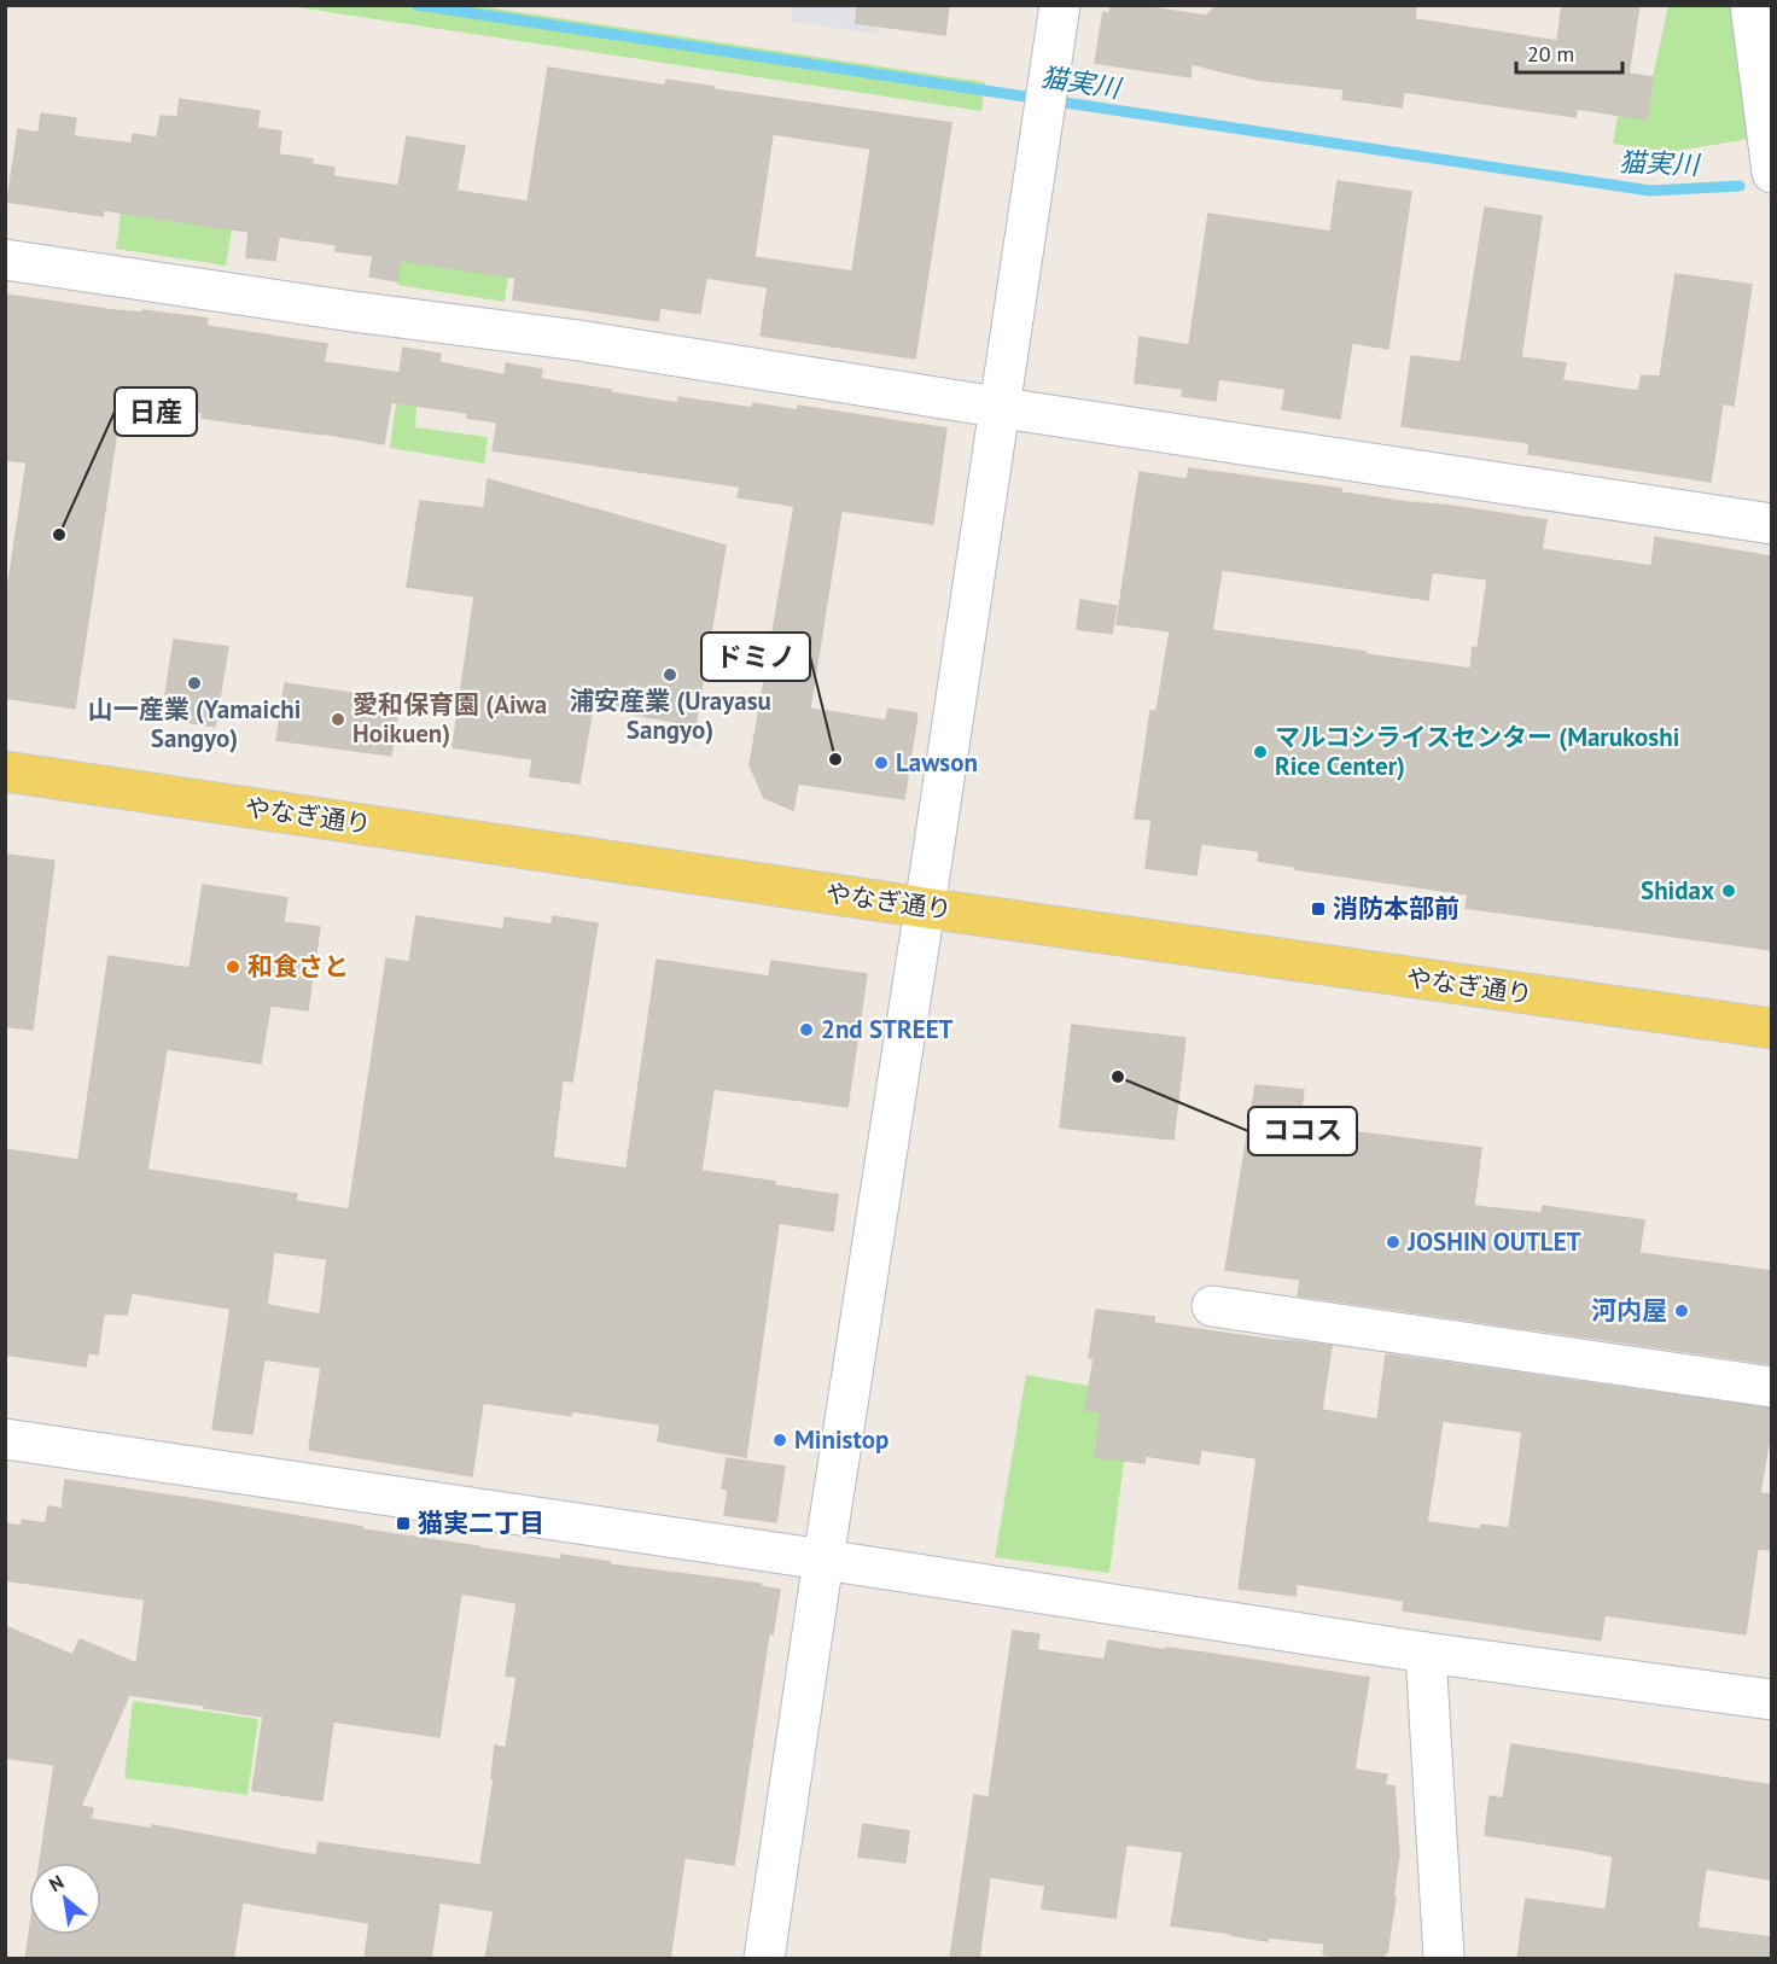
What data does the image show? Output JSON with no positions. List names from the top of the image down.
{
  "streets": {
    "main road": ["やなぎ通り"]
  },
  "water": ["猫実川"],
  "places": {
    "other": [
      "日産",
      "浦安産業 (Urayasu Sangyo)",
      "山一産業 (Yamaichi Sangyo)",
      "愛和保育園 (Aiwa Hoikuen)",
      "マルコシライスセンター (Marukoshi Rice Center)",
      "ドミノ",
      "Lawson",
      "Shidax",
      "和食さと",
      "2nd STREET",
      "ココス",
      "JOSHIN OUTLET",
      "河内屋",
      "Ministop"
    ],
    "transit": ["消防本部前", "猫実二丁目"]
  },
  "scale_bar": "20 m",
  "north": "top left"
}
